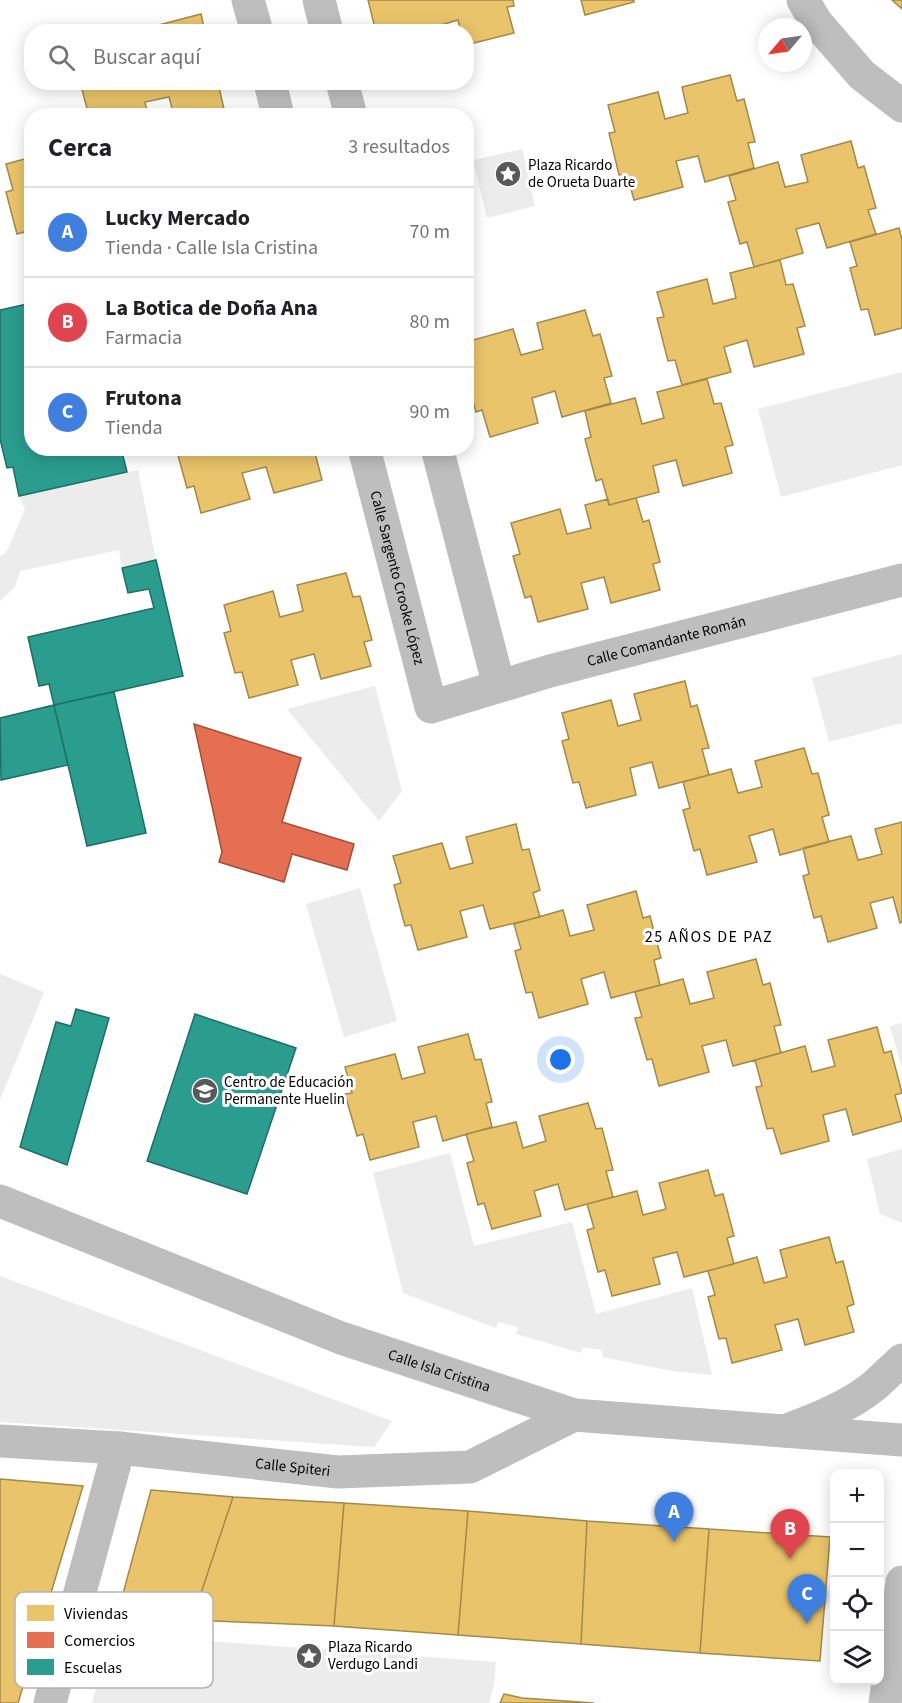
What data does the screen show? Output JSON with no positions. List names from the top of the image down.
{
  "streets": {
    "street": [
      "Calle Sargento Crooke López",
      "Calle Comandante Román",
      "Calle Isla Cristina",
      "Calle Spiteri"
    ]
  },
  "crossings": [
    ["Calle Sargento Crooke López", "Calle Comandante Román"],
    ["Calle Isla Cristina", "Calle Spiteri"]
  ],
  "districts": ["25 AÑOS DE PAZ"],
  "places": {
    "place": ["Plaza Ricardo de Orueta Duarte", "Plaza Ricardo Verdugo Landi"],
    "school or university": ["Centro de Educación Permanente Huelin"]
  },
  "legend": ["Viviendas", "Comercios", "Escuelas"],
  "north": "bottom left",
  "page": {
    "search": "Buscar aquí",
    "heading": ["Cerca", "3 resultados"],
    "list": [
      {
        "mark": "A",
        "name": "Lucky Mercado",
        "note": "Tienda · Calle Isla Cristina",
        "value": "70 m"
      },
      {
        "mark": "B",
        "name": "La Botica de Doña Ana",
        "note": "Farmacia",
        "value": "80 m"
      },
      {
        "mark": "C",
        "name": "Frutona",
        "note": "Tienda",
        "value": "90 m"
      }
    ],
    "map_buttons": ["+", "−"],
    "pins": ["A", "B", "C"]
  }
}
